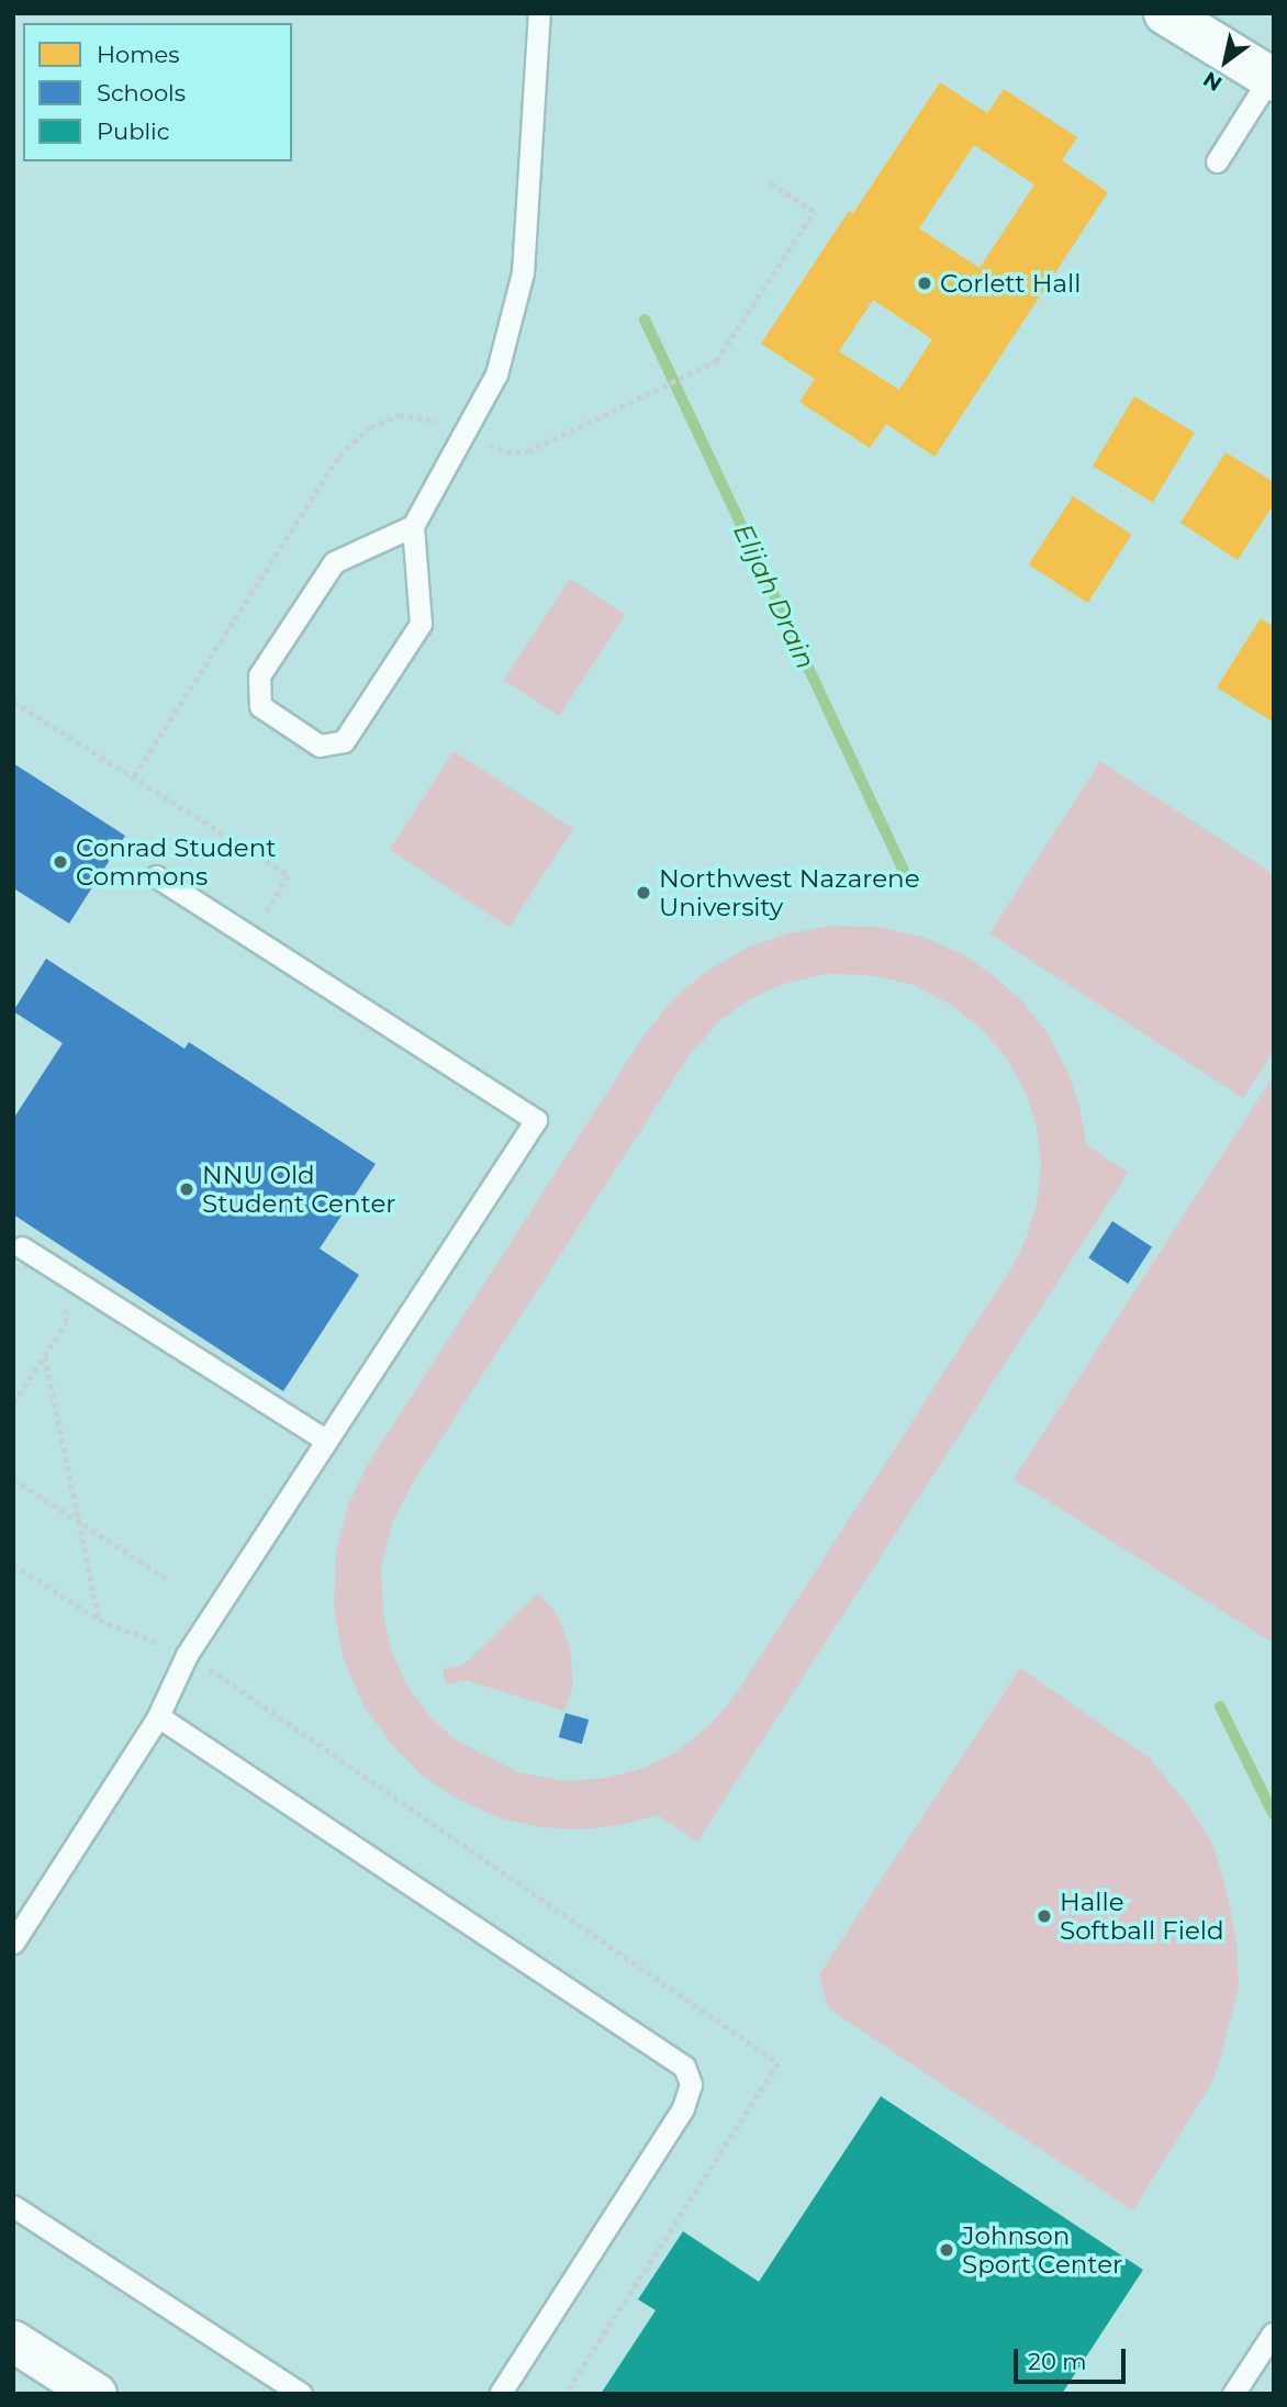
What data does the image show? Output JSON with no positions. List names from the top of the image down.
{
  "water": ["Elijah Drain"],
  "places": [
    "Corlett Hall",
    "Conrad Student Commons",
    "Northwest Nazarene University",
    "NNU Old Student Center",
    "Halle Softball Field",
    "Johnson Sport Center"
  ],
  "legend": ["Homes", "Schools", "Public"],
  "scale_bar": "20 m",
  "north": "bottom left"
}
